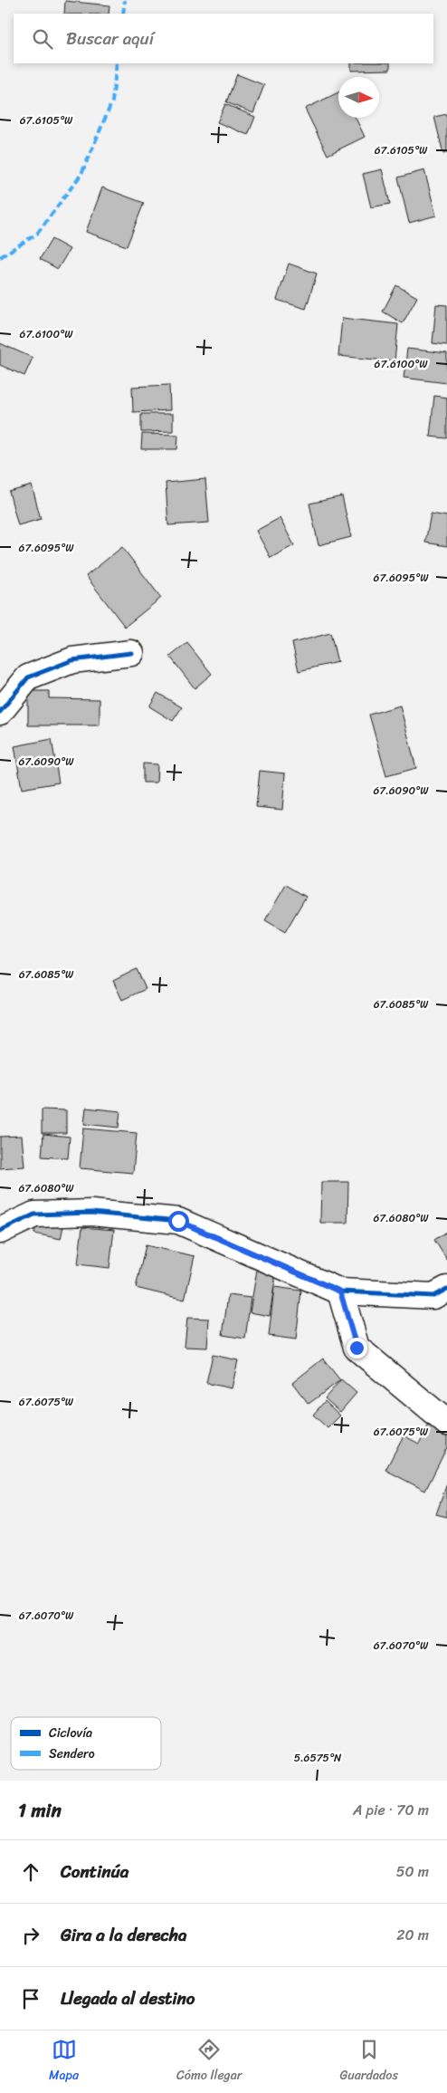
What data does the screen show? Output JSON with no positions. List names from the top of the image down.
{
  "legend": ["Ciclovía", "Sendero"],
  "north": "right",
  "page": {
    "search": "Buscar aquí",
    "heading": ["1 min", "A pie · 70 m"],
    "list": [
      ["Continúa", "50 m"],
      ["Gira a la derecha", "20 m"],
      "Llegada al destino"
    ],
    "nav": ["Mapa", "Cómo llegar", "Guardados"]
  },
  "coordinates": [
    "67.6105°W",
    "67.6100°W",
    "67.6095°W",
    "67.6090°W",
    "67.6085°W",
    "67.6080°W",
    "67.6075°W",
    "67.6070°W",
    "5.6575°N"
  ]
}
